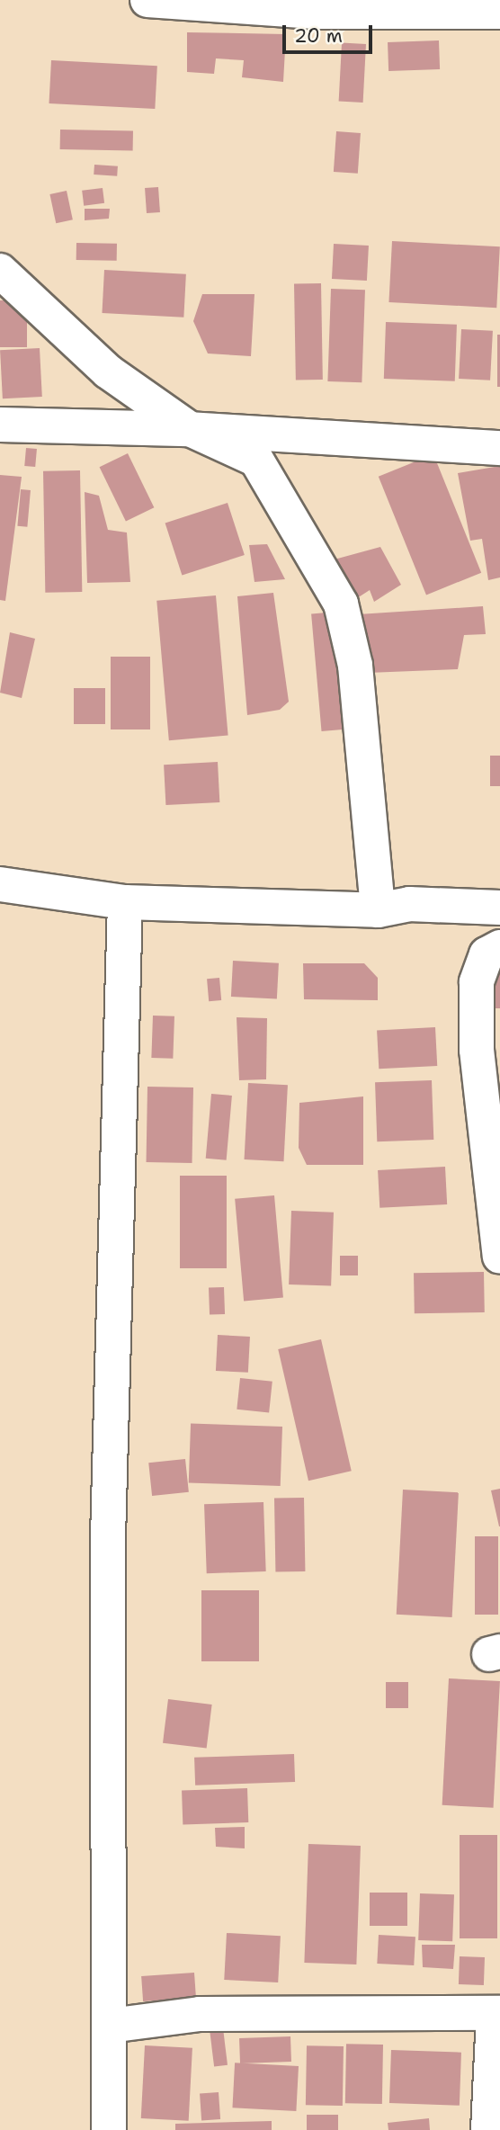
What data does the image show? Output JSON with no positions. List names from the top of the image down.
{
  "scale_bar": "20 m"
}
